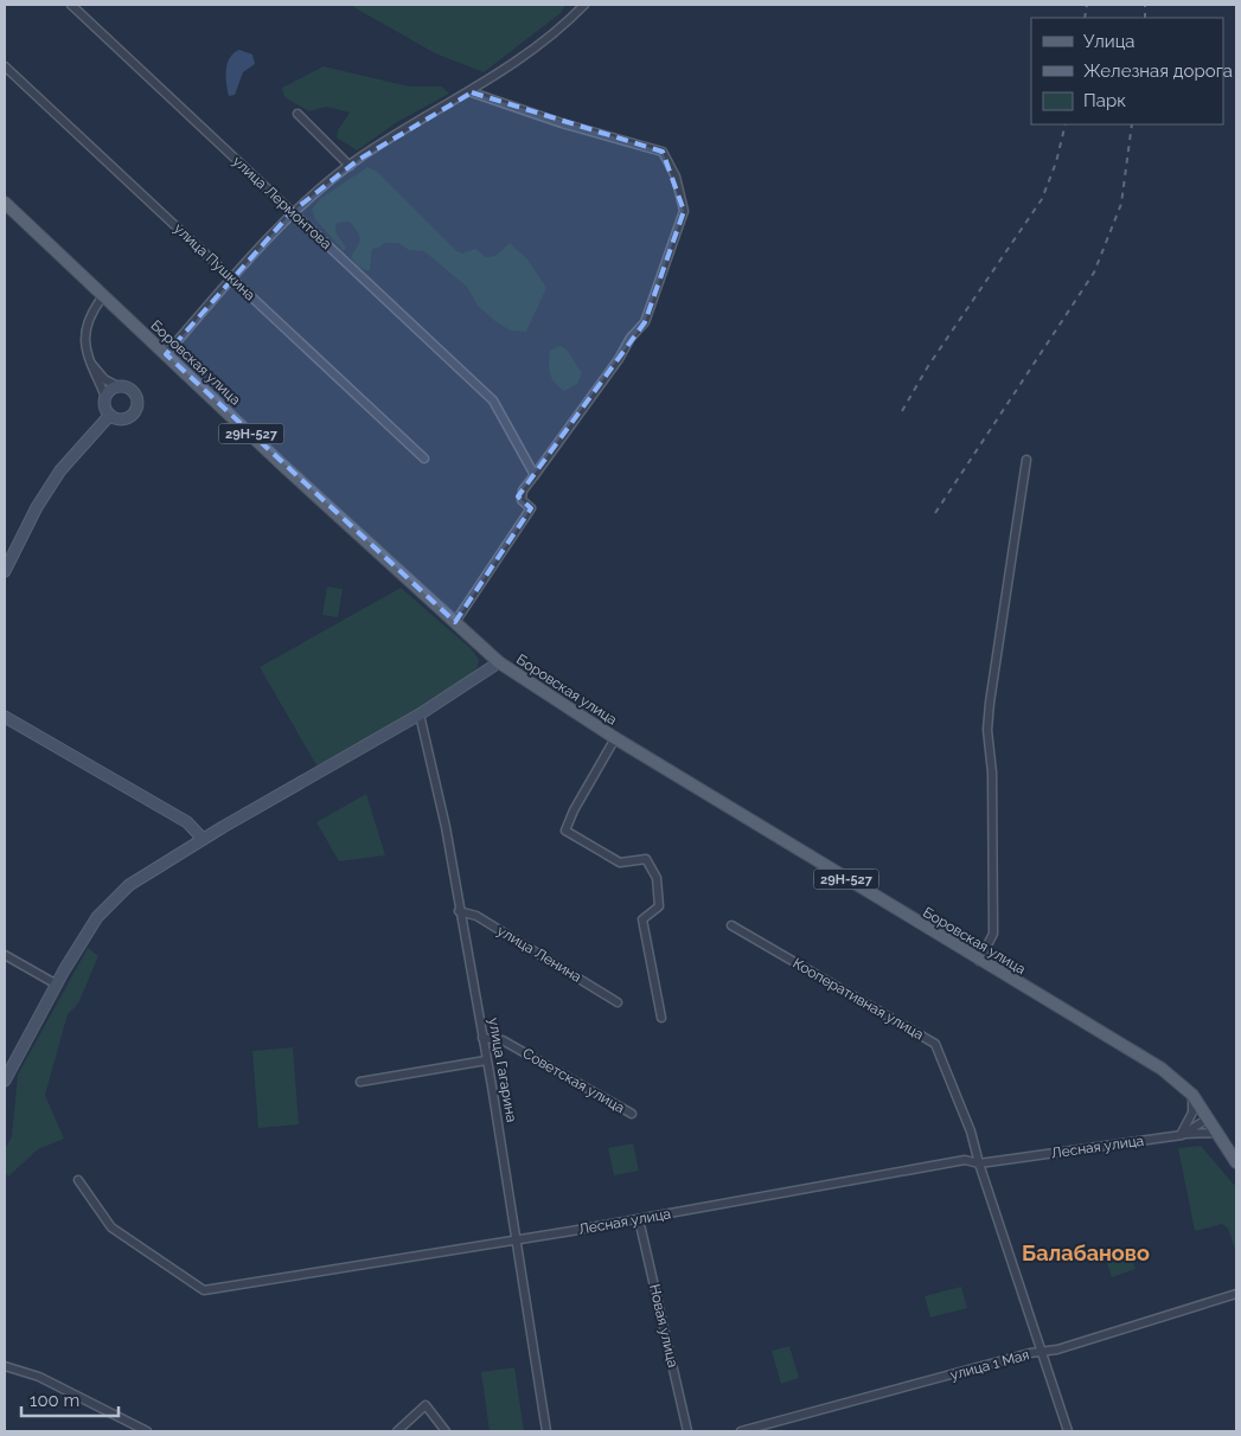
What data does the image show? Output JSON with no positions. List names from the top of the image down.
{
  "streets": {
    "main road": ["Боровская улица", "29Н-527"],
    "street": [
      "улица Лермонтова",
      "улица Пушкина",
      "улица Ленина",
      "Кооперативная улица",
      "улица Гагарина",
      "Советская улица",
      "Лесная улица",
      "Новая улица",
      "улица 1 Мая"
    ]
  },
  "crossings": [
    ["Боровская улица", "29Н-527"],
    ["29Н-527", "Лесная улица"],
    ["улица Ленина", "улица Гагарина"],
    ["Кооперативная улица", "Лесная улица"],
    ["Кооперативная улица", "улица 1 Мая"],
    ["улица Гагарина", "Советская улица"],
    ["улица Гагарина", "Лесная улица"],
    ["Лесная улица", "Новая улица"]
  ],
  "districts": ["Балабаново"],
  "legend": ["Улица", "Железная дорога", "Парк"],
  "scale_bar": "100 m"
}
